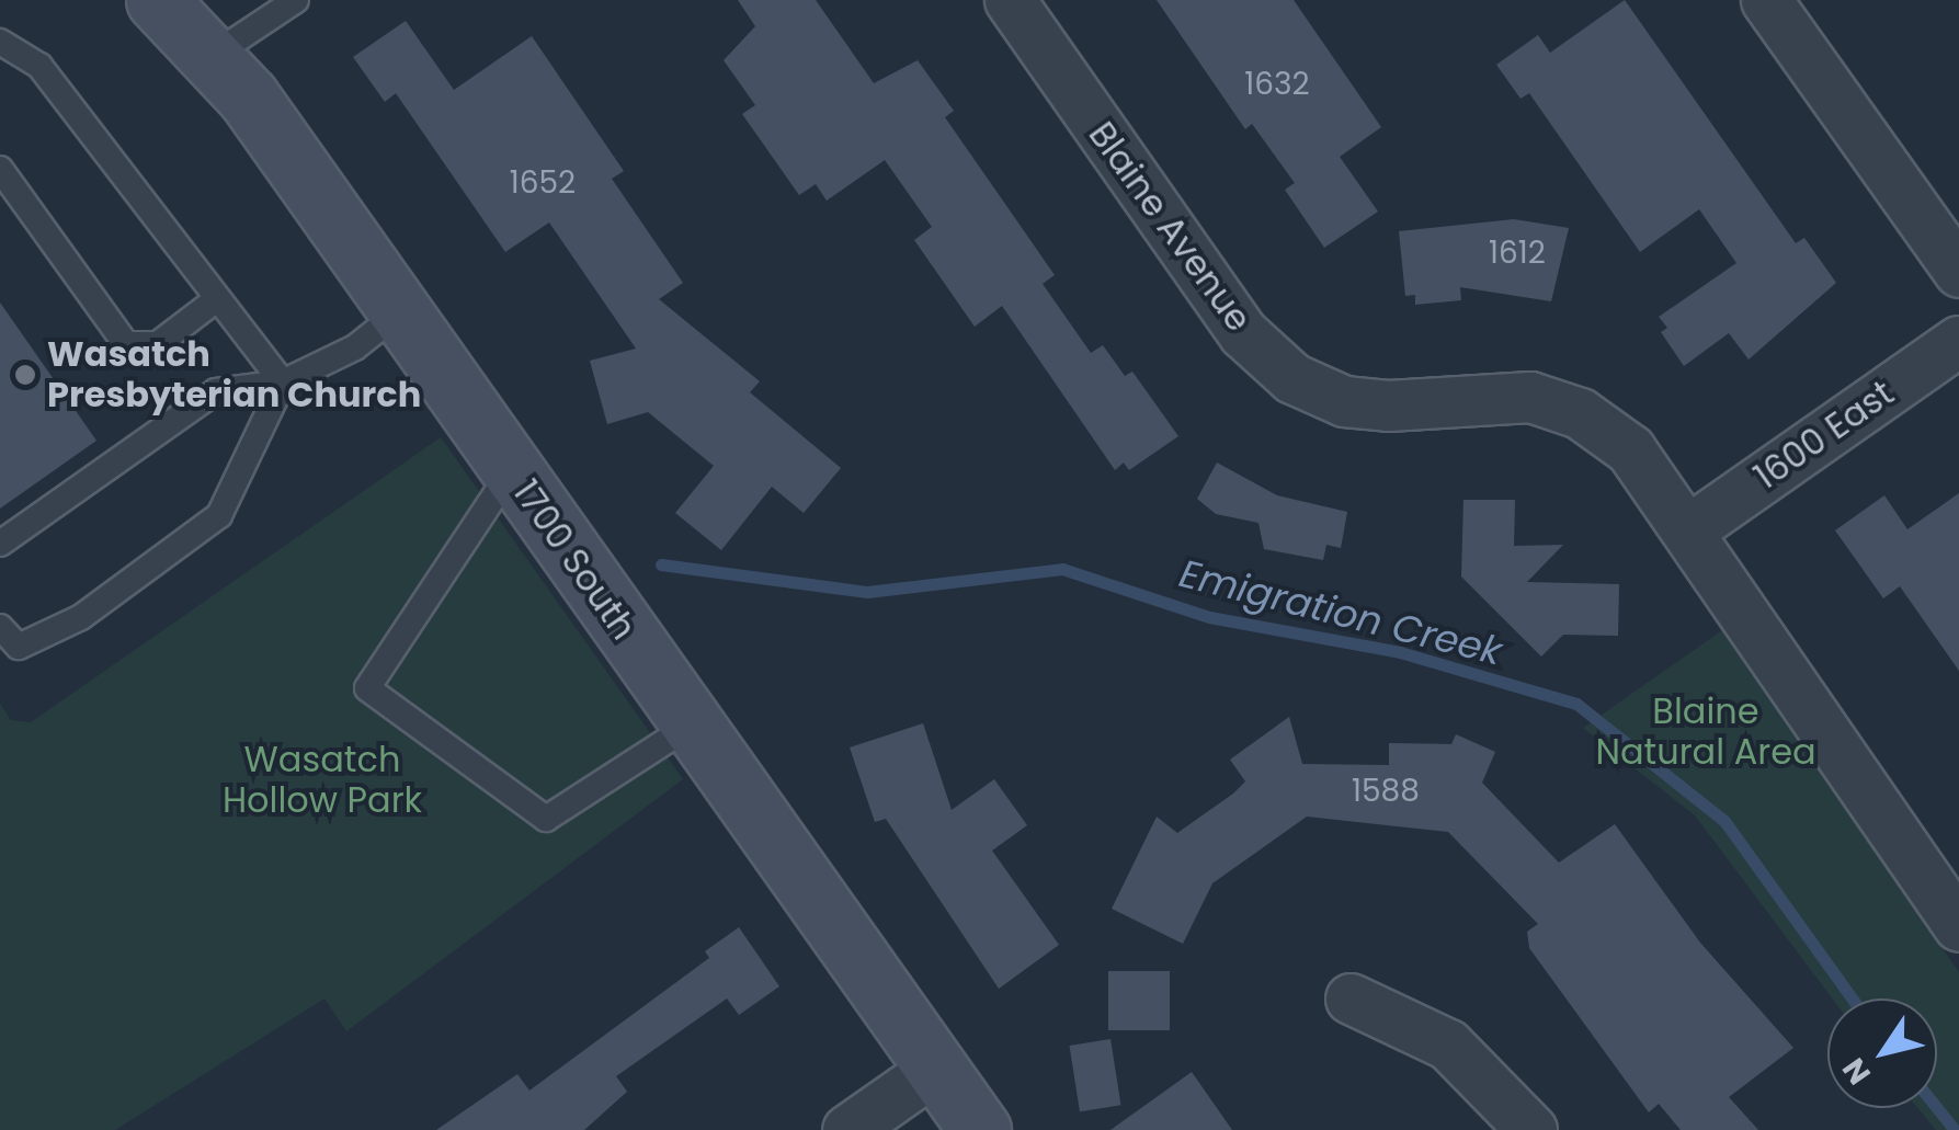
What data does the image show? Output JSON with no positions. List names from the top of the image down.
{
  "streets": {
    "street": ["Blaine Avenue", "1600 East", "1700 South"]
  },
  "crossings": [
    ["Blaine Avenue", "1600 East"]
  ],
  "water": ["Emigration Creek"],
  "parks": ["Blaine Natural Area", "Wasatch Hollow Park"],
  "places": ["Wasatch Presbyterian Church"],
  "house_numbers": [
    "1632",
    "1652",
    "1612",
    "1588"
  ],
  "north": "bottom left"
}
